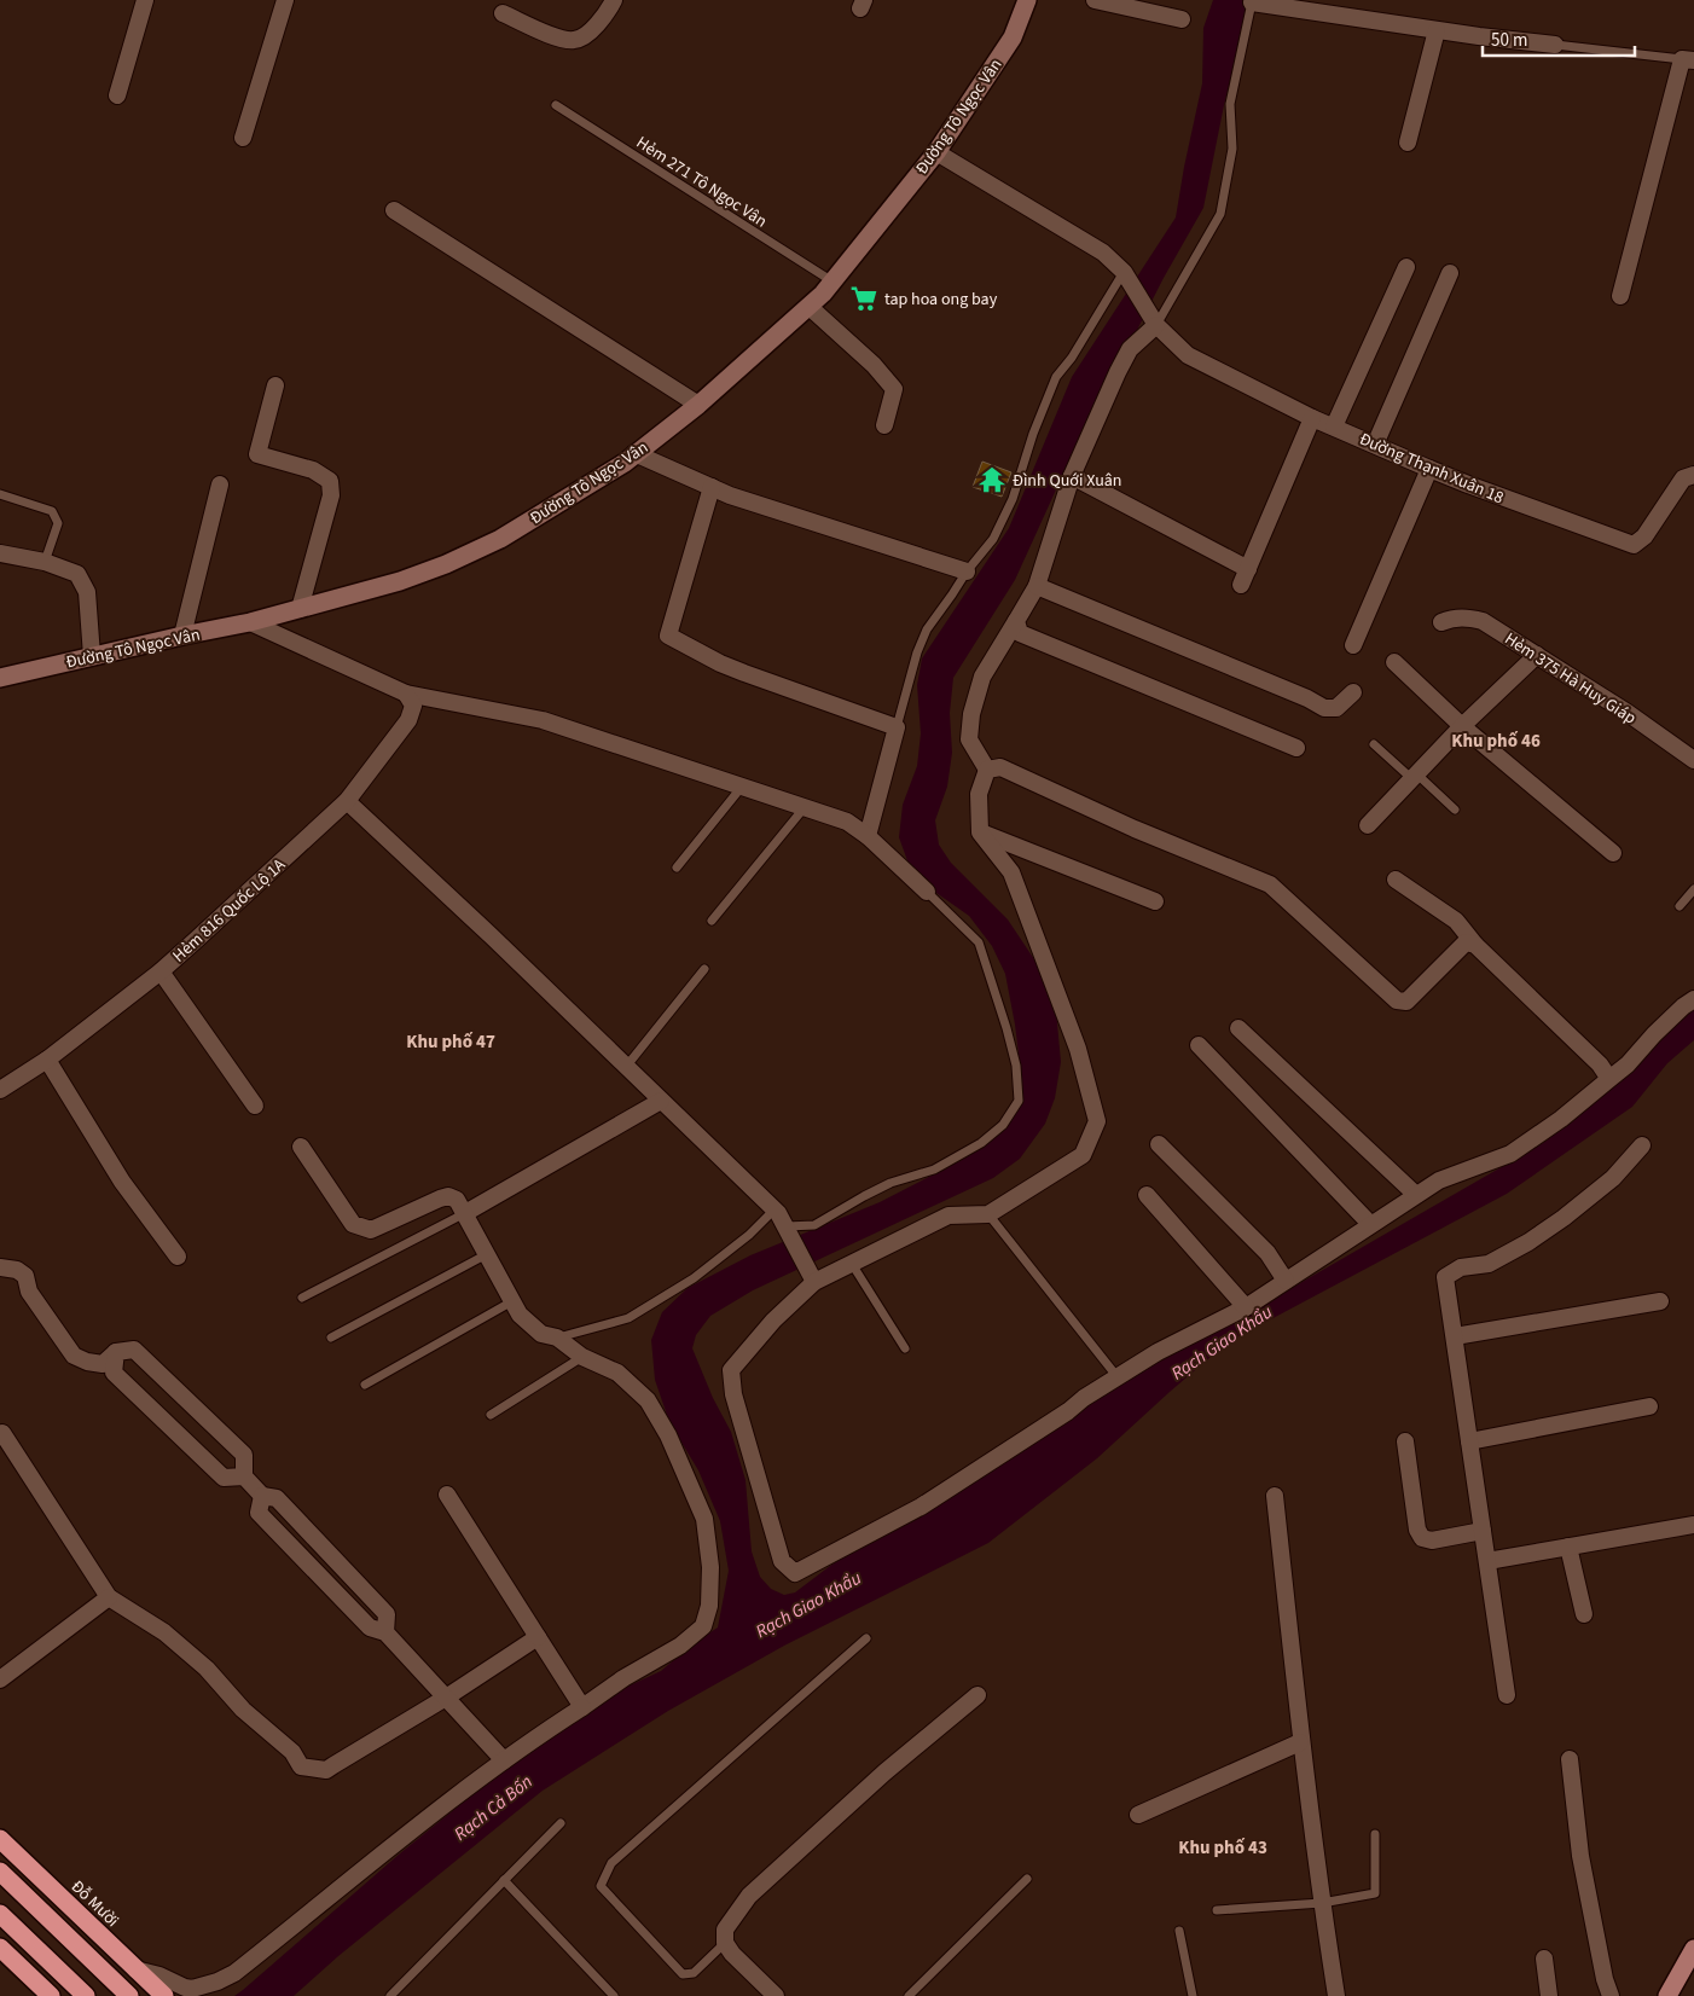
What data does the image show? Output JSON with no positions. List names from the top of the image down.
{
  "streets": {
    "highway": ["Đỗ Mười"],
    "street": [
      "Đường Tô Ngọc Vân",
      "Đường Thạnh Xuân 18",
      "Hẻm 375 Hà Huy Giáp",
      "Hẻm 816 Quốc Lộ 1A"
    ],
    "lane": ["Hẻm 271 Tô Ngọc Vân"]
  },
  "crossings": [
    ["Đường Tô Ngọc Vân", "Hẻm 271 Tô Ngọc Vân"],
    ["Đường Tô Ngọc Vân", "Đường Thạnh Xuân 18"]
  ],
  "districts": ["Khu phố 46", "Khu phố 47", "Khu phố 43"],
  "water": ["Rạch Giao Khẩu", "Rạch Cả Bốn"],
  "places": {
    "supermarket": ["tap hoa ong bay"],
    "temple": ["Đình Quới Xuân"]
  },
  "scale_bar": "50 m"
}
